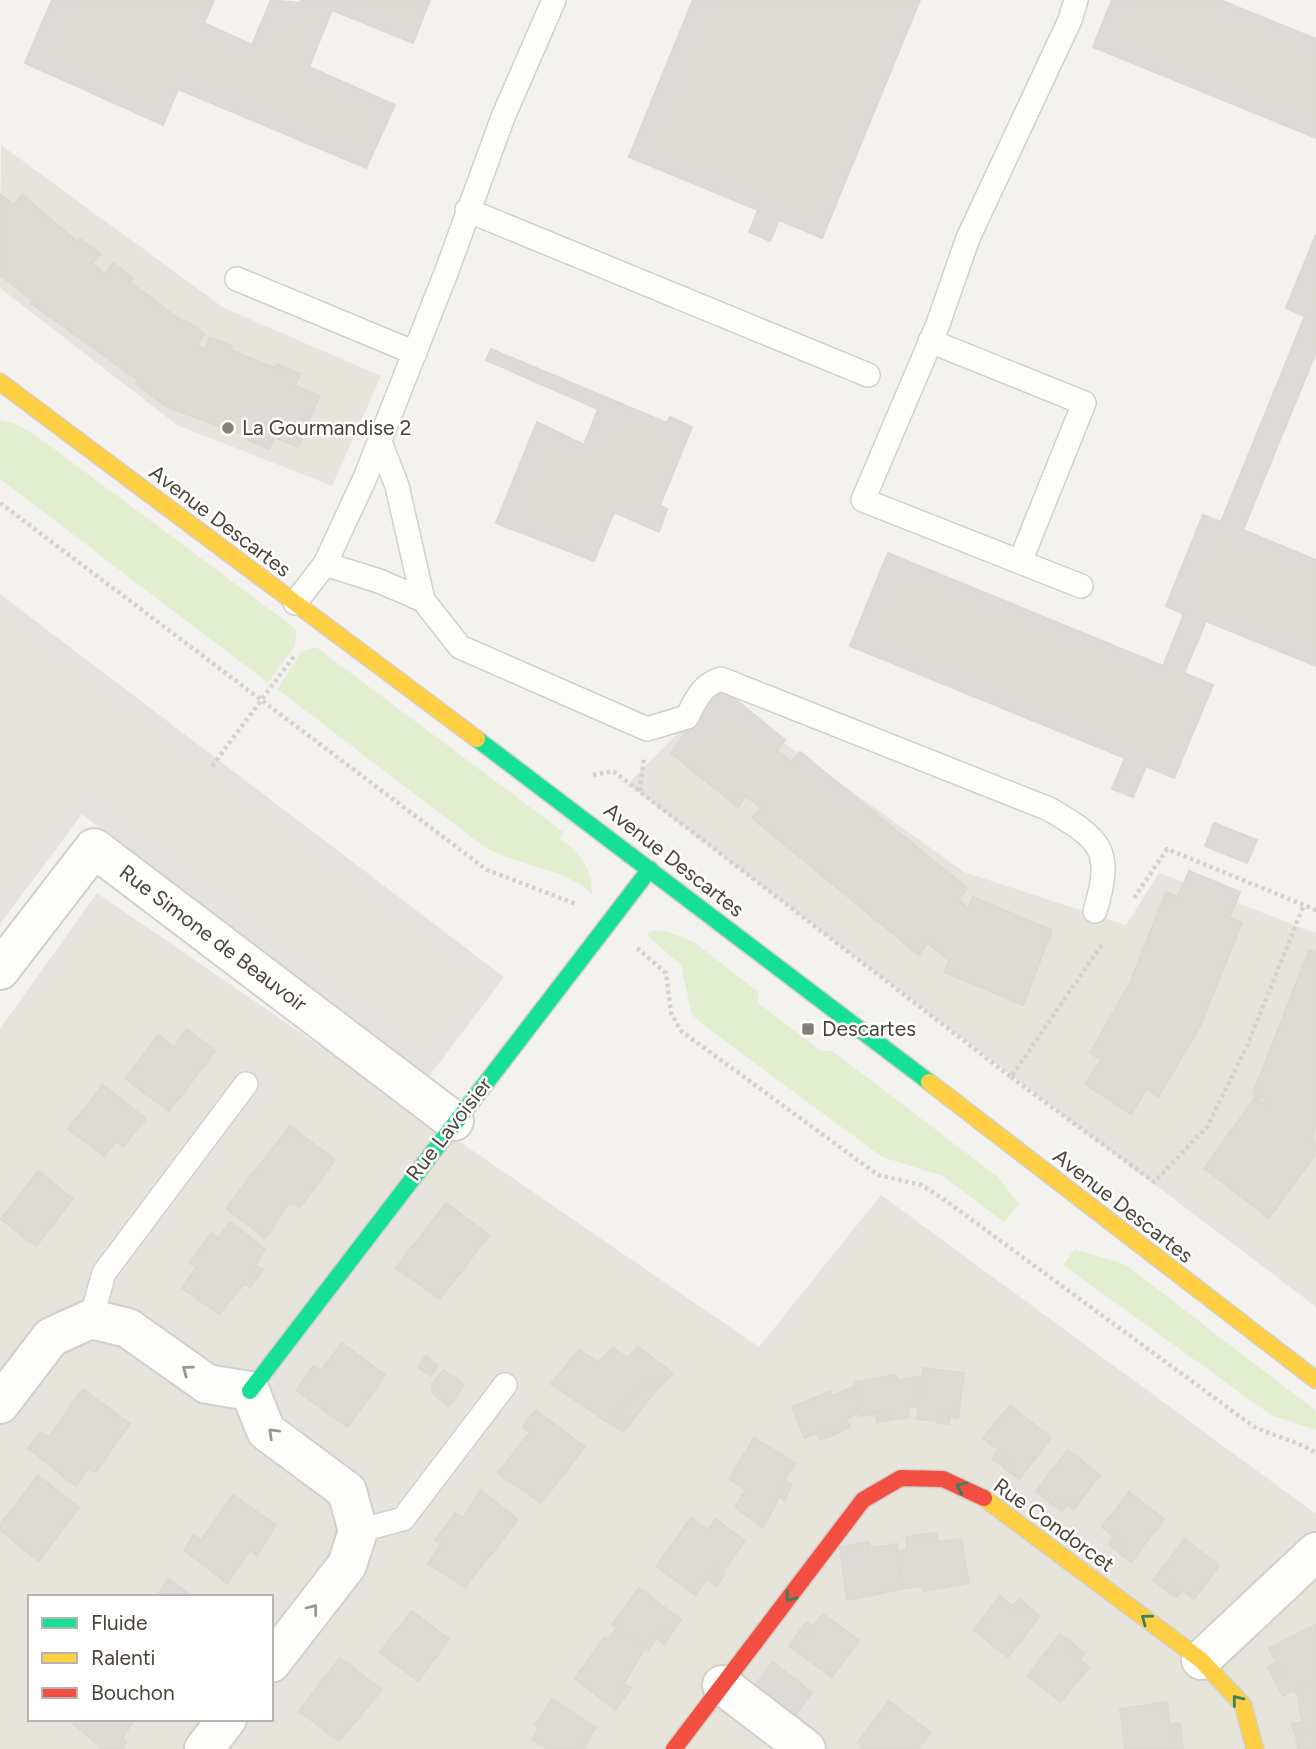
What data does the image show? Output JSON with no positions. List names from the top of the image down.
{
  "streets": {
    "main road": ["Avenue Descartes", "Rue Lavoisier", "Rue Condorcet"],
    "street": ["Rue Simone de Beauvoir"]
  },
  "crossings": [
    ["Avenue Descartes", "Rue Lavoisier"],
    ["Rue Simone de Beauvoir", "Rue Lavoisier"]
  ],
  "places": {
    "other": ["La Gourmandise 2"],
    "transit": ["Descartes"]
  },
  "legend": ["Fluide", "Ralenti", "Bouchon"]
}
